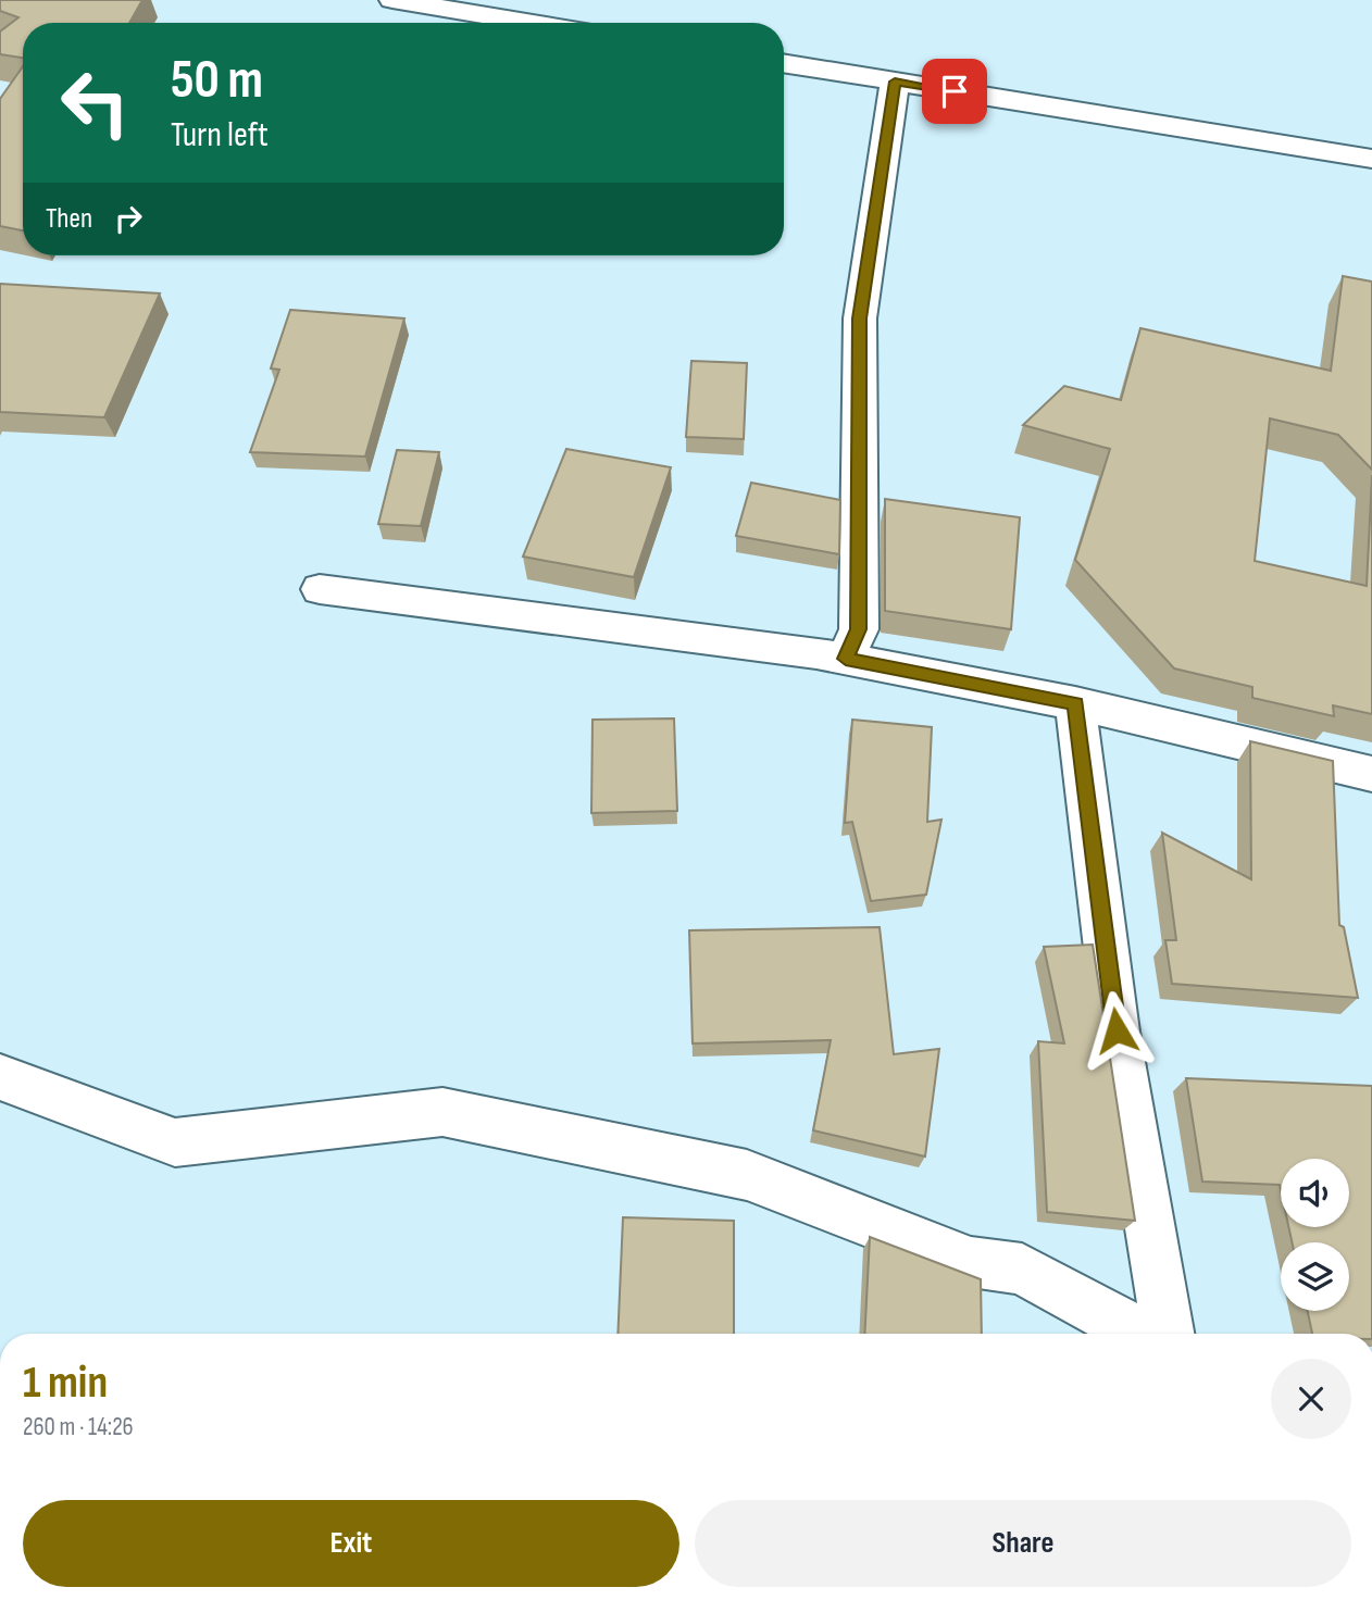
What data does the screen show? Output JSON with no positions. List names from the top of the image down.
{
  "page": {
    "turn": ["50 m", "Turn left"],
    "then": "Then",
    "heading": ["1 min", "260 m · 14:26"],
    "buttons": ["Exit", "Share"]
  }
}
